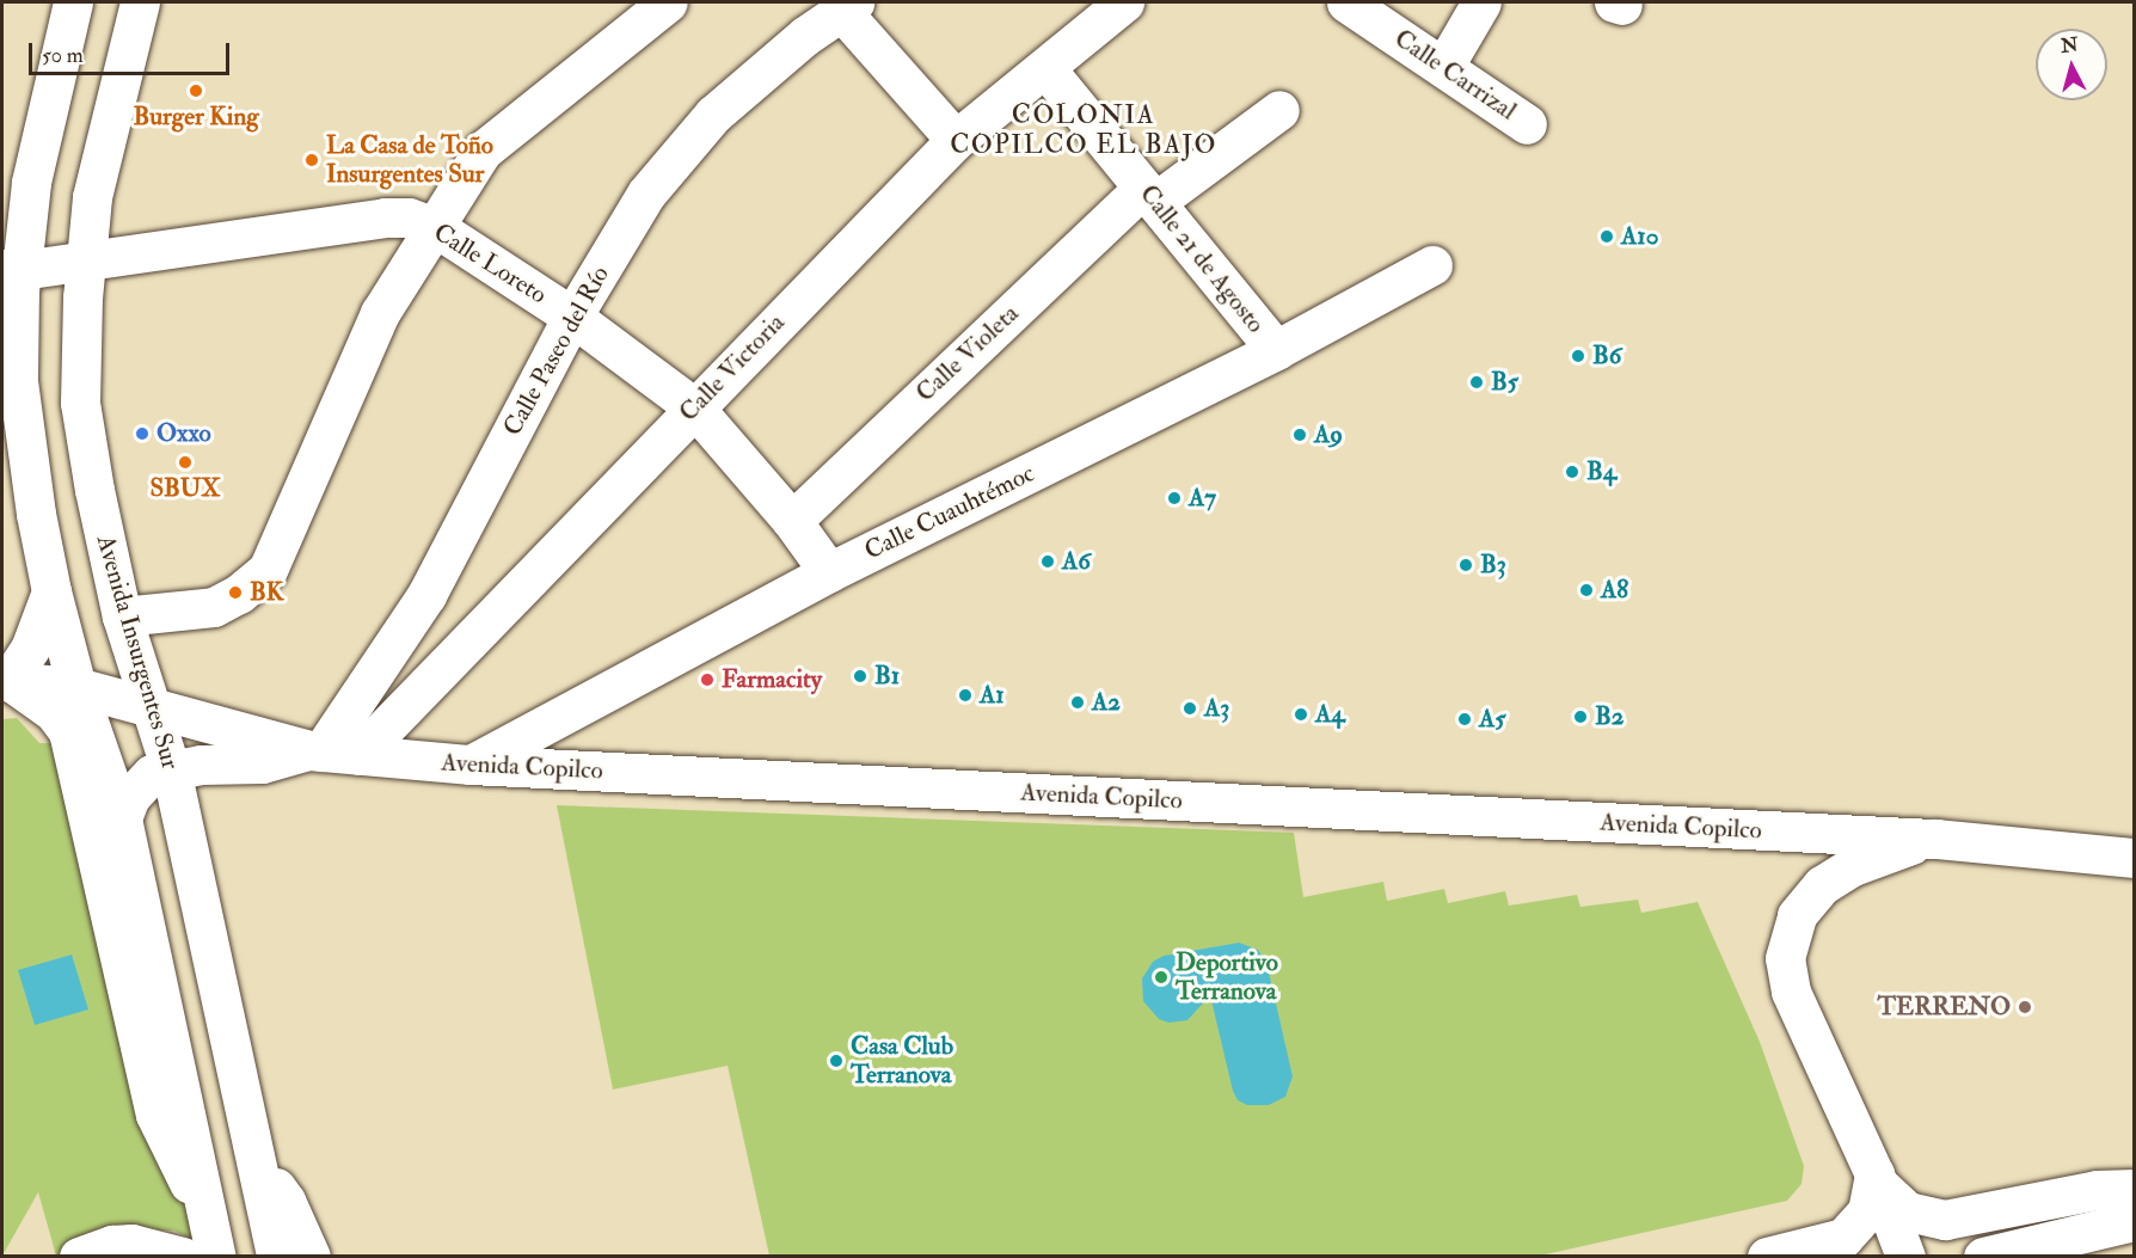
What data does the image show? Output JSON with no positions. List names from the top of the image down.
{
  "streets": {
    "main road": [
      "Calle Carrizal",
      "Calle 21 de Agosto",
      "Calle Loreto",
      "Calle Paseo del Río",
      "Calle Violeta",
      "Calle Victoria",
      "Calle Cuauhtémoc",
      "Avenida Insurgentes Sur",
      "Avenida Copilco"
    ]
  },
  "crossings": [
    ["Calle 21 de Agosto", "Calle Violeta"],
    ["Calle 21 de Agosto", "Calle Victoria"],
    ["Calle 21 de Agosto", "Calle Cuauhtémoc"],
    ["Calle Loreto", "Calle Paseo del Río"],
    ["Calle Loreto", "Calle Violeta"],
    ["Calle Loreto", "Calle Victoria"],
    ["Calle Loreto", "Calle Cuauhtémoc"],
    ["Calle Loreto", "Avenida Insurgentes Sur"],
    ["Calle Paseo del Río", "Calle Victoria"],
    ["Calle Paseo del Río", "Avenida Copilco"],
    ["Calle Victoria", "Avenida Copilco"],
    ["Calle Cuauhtémoc", "Avenida Copilco"],
    ["Avenida Insurgentes Sur", "Avenida Copilco"]
  ],
  "districts": ["COLONIA COPILCO EL BAJO"],
  "places": [
    "Burger King",
    "La Casa de Toño Insurgentes Sur",
    "A10",
    "B6",
    "B5",
    "Oxxo",
    "A9",
    "SBUX",
    "B4",
    "A7",
    "A6",
    "B3",
    "A8",
    "BK",
    "B1",
    "Farmacity",
    "A1",
    "A2",
    "A3",
    "A4",
    "B2",
    "A5",
    "Deportivo Terranova",
    "TERRENO",
    "Casa Club Terranova"
  ],
  "scale_bar": "50 m",
  "north": "top"
}
